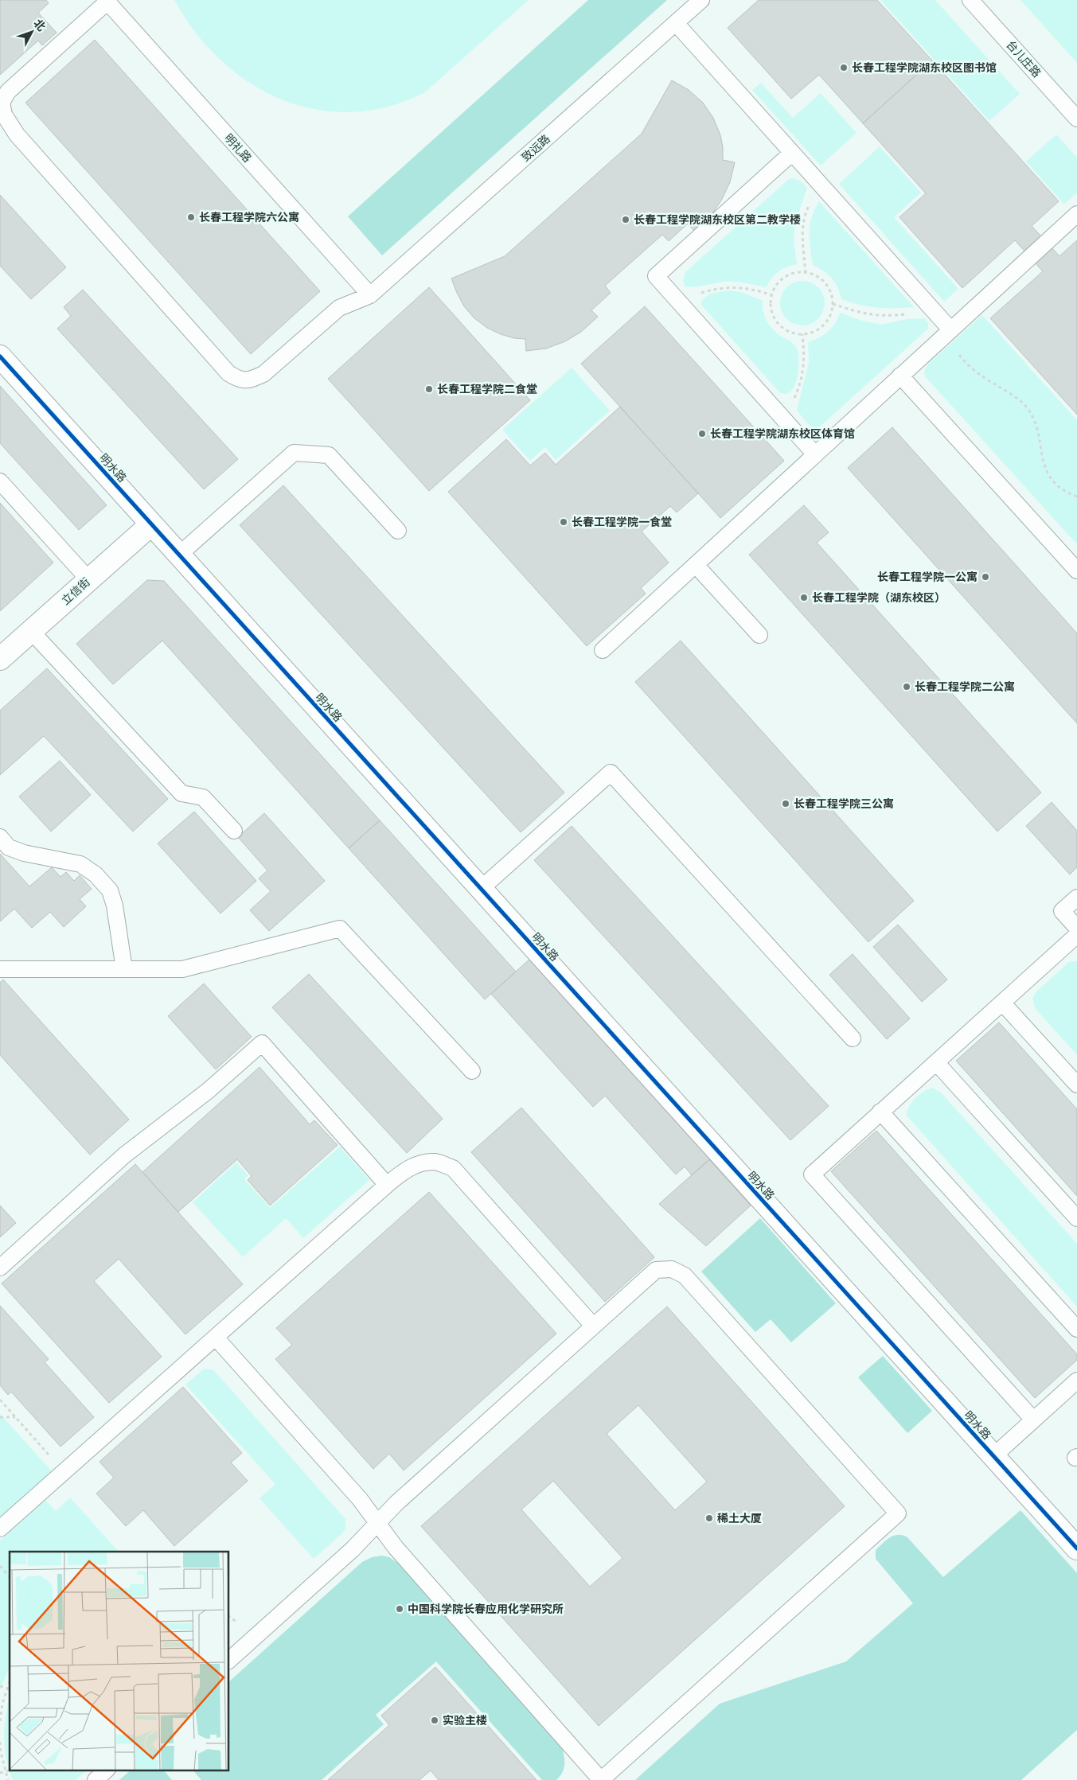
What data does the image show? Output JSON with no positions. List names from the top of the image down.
{
  "streets": {
    "street": ["明水路", "立信街"],
    "lane": ["台儿庄路", "明礼路", "致远路"]
  },
  "crossings": [
    ["明礼路", "致远路"],
    ["明水路", "立信街"]
  ],
  "places": [
    "长春工程学院湖东校区图书馆",
    "长春工程学院六公寓",
    "长春工程学院湖东校区第二教学楼",
    "长春工程学院二食堂",
    "长春工程学院湖东校区体育馆",
    "长春工程学院一食堂",
    "长春工程学院一公寓",
    "长春工程学院（湖东校区）",
    "长春工程学院二公寓",
    "长春工程学院三公寓",
    "稀土大厦",
    "中国科学院长春应用化学研究所",
    "实验主楼"
  ],
  "north": "top right"
}
